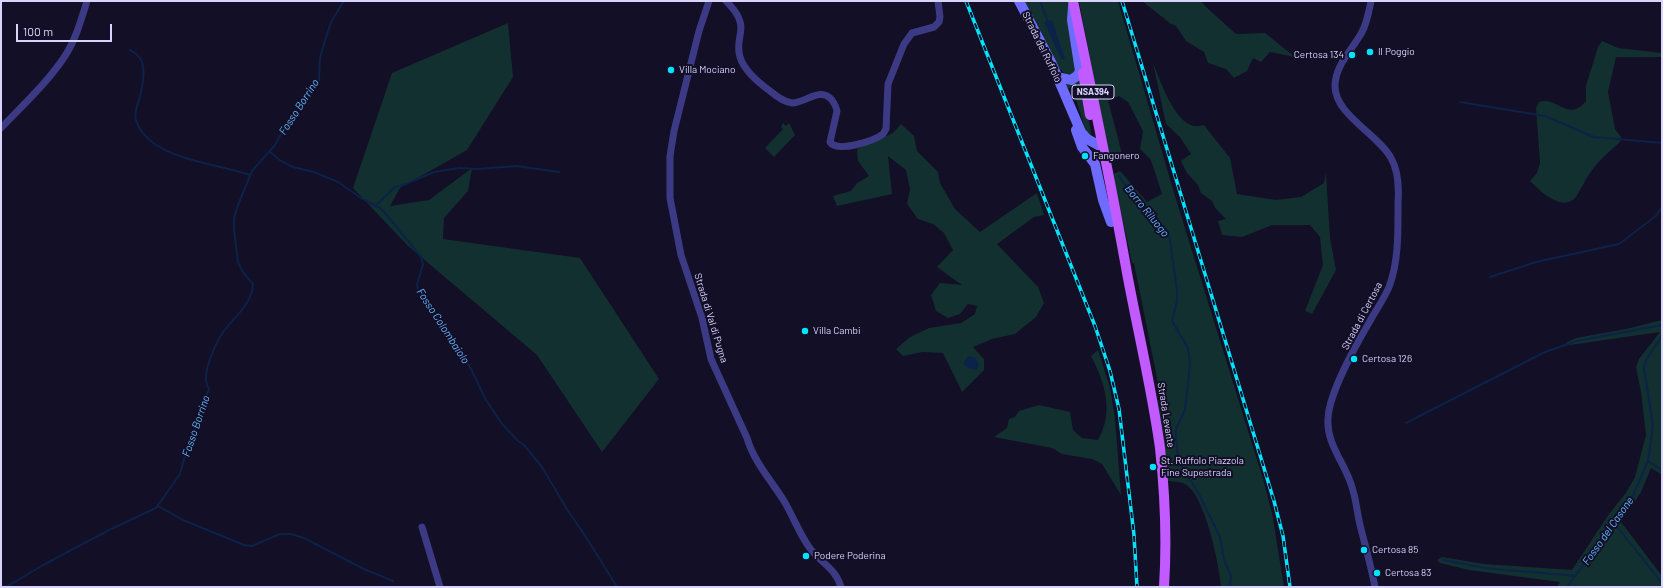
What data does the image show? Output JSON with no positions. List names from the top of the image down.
{
  "streets": {
    "main road": ["NSA394", "Strada Levante"],
    "street": ["Strada del Ruffolo", "Strada di Certosa", "Strada di Val di Pugna"]
  },
  "crossings": [
    ["Strada del Ruffolo", "NSA394"],
    ["Strada del Ruffolo", "Strada Levante"],
    ["NSA394", "Strada Levante"]
  ],
  "water": [
    "Fosso Borrino",
    "Borro Riluogo",
    "Fosso Colombaiolo",
    "Fosso del Casone"
  ],
  "places": [
    "Il Poggio",
    "Certosa 134",
    "Villa Mociano",
    "Fangonero",
    "Villa Cambi",
    "Certosa 126",
    "St. Ruffolo Piazzola Fine Supestrada",
    "Certosa 85",
    "Podere Poderina",
    "Certosa 83"
  ],
  "scale_bar": "100 m"
}
